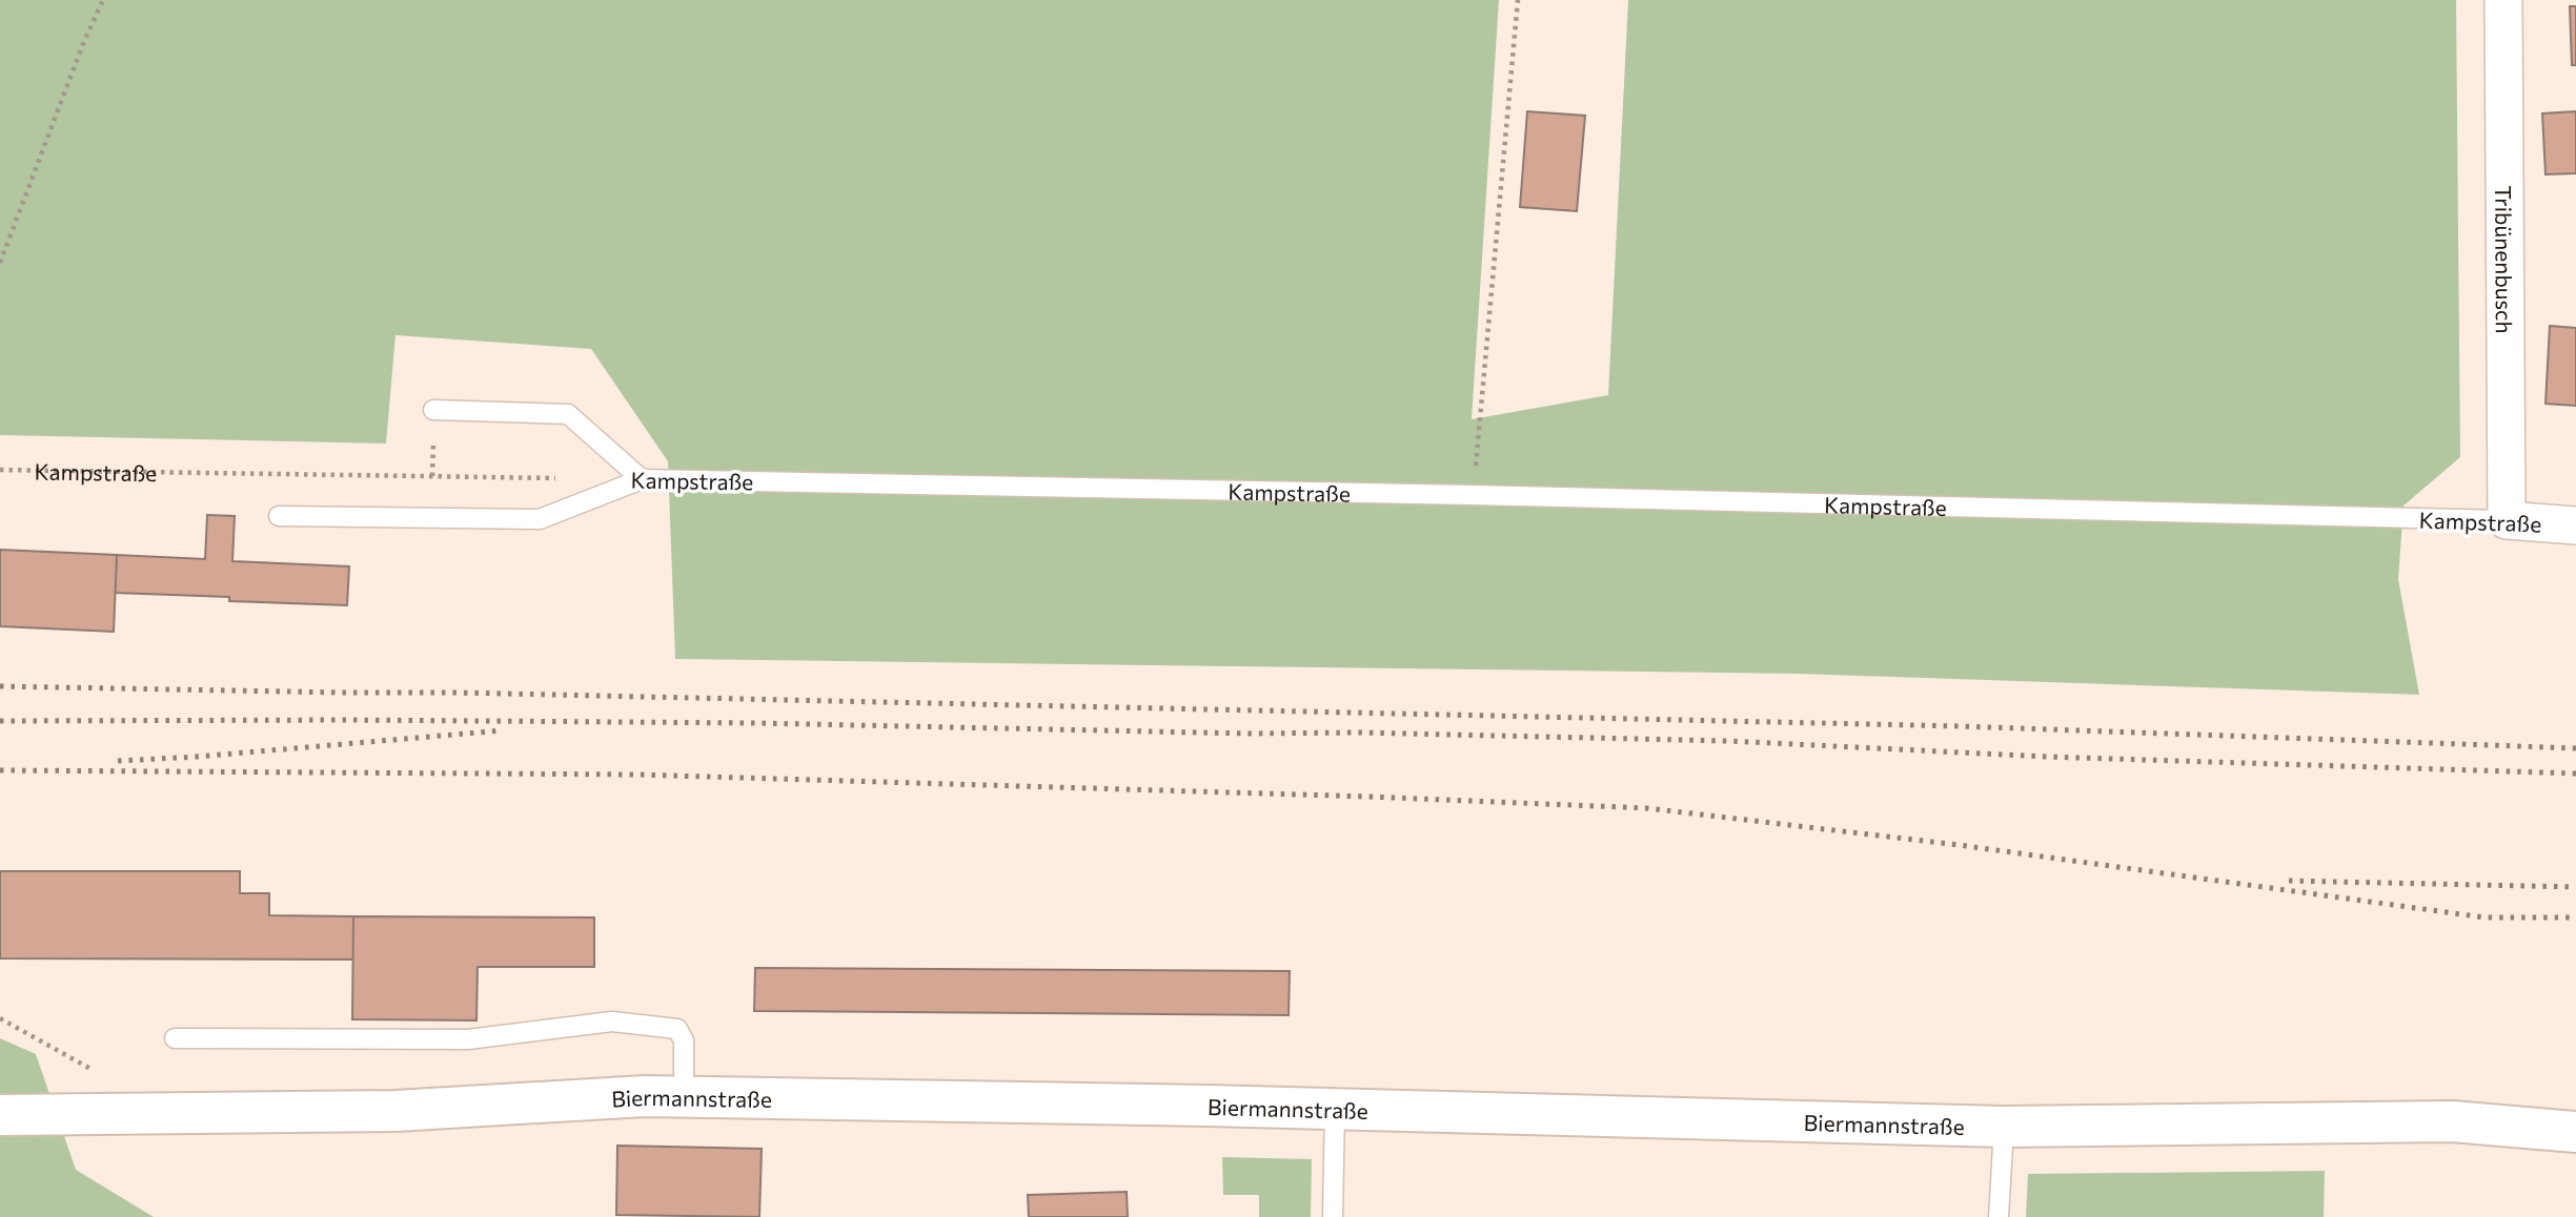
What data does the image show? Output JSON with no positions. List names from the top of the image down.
{
  "streets": {
    "street": ["Tribünenbusch", "Kampstraße", "Biermannstraße"]
  },
  "crossings": [
    ["Tribünenbusch", "Kampstraße"]
  ]
}
